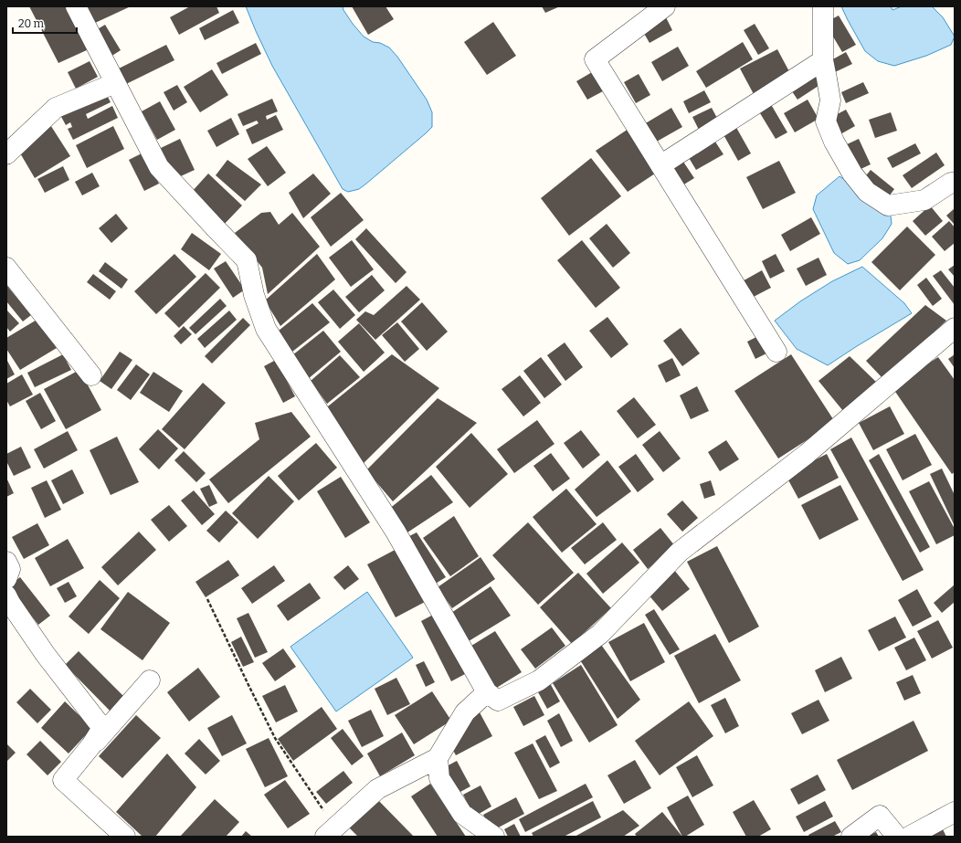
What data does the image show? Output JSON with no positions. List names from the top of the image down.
{
  "scale_bar": "20 m"
}
